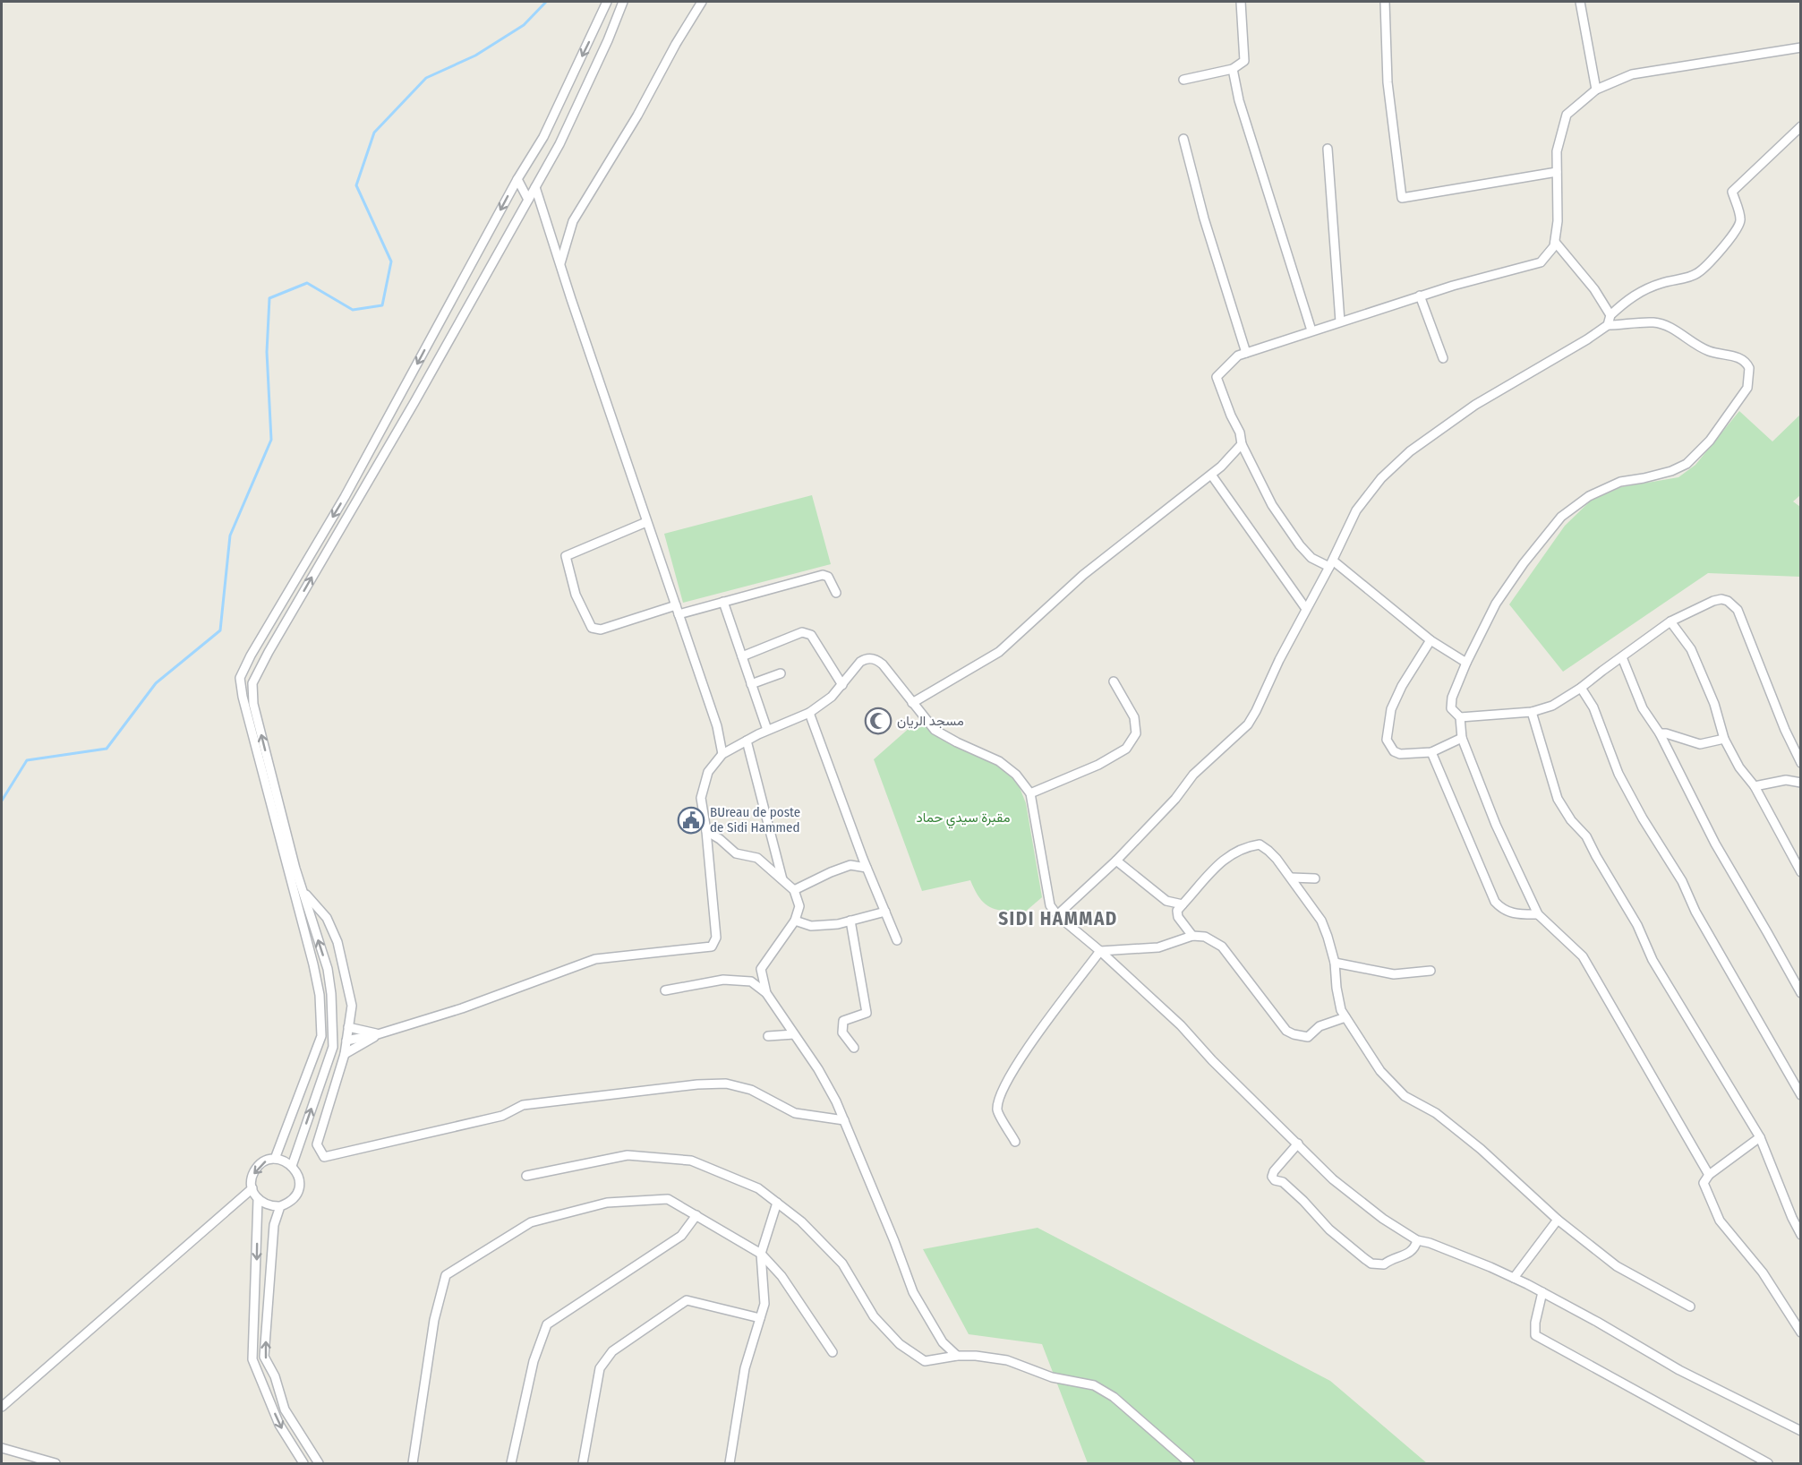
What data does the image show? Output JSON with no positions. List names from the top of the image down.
{
  "districts": ["SIDI HAMMAD"],
  "parks": ["مقبرة سيدي حماد"],
  "places": {
    "mosque": ["مسجد الريان"],
    "public building": ["BUreau de poste de Sidi Hammed"]
  }
}
